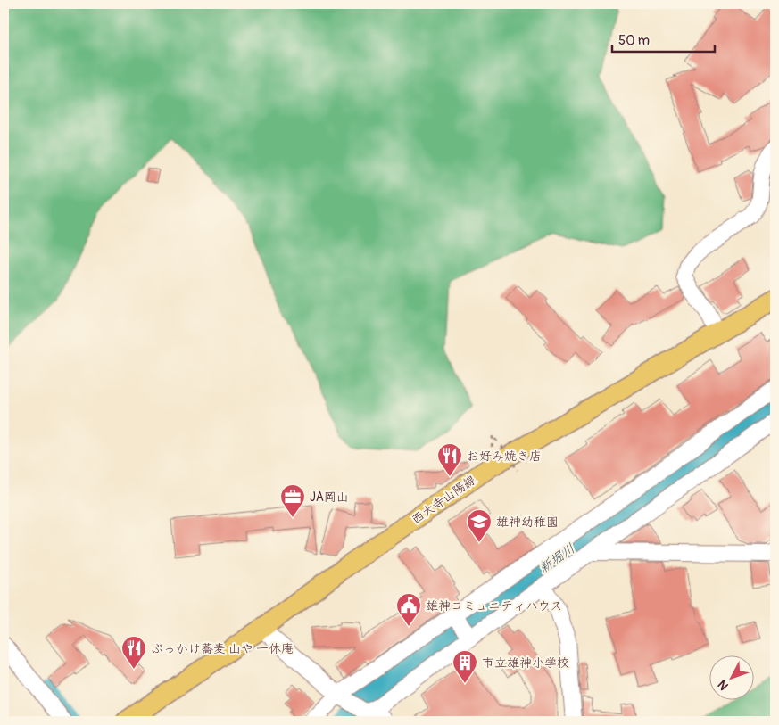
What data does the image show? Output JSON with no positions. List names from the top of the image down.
{
  "streets": {
    "main road": ["西大寺山陽線"]
  },
  "water": ["新堀川"],
  "places": {
    "restaurant": ["お好み焼き店", "ぶっかけ蕎麦 山や 一休庵"],
    "office": ["JA岡山"],
    "school or university": ["雄神幼稚園"],
    "public building": ["雄神コミュニティハウス"],
    "building": ["市立雄神小学校"]
  },
  "scale_bar": "50 m",
  "north": "bottom left"
}
